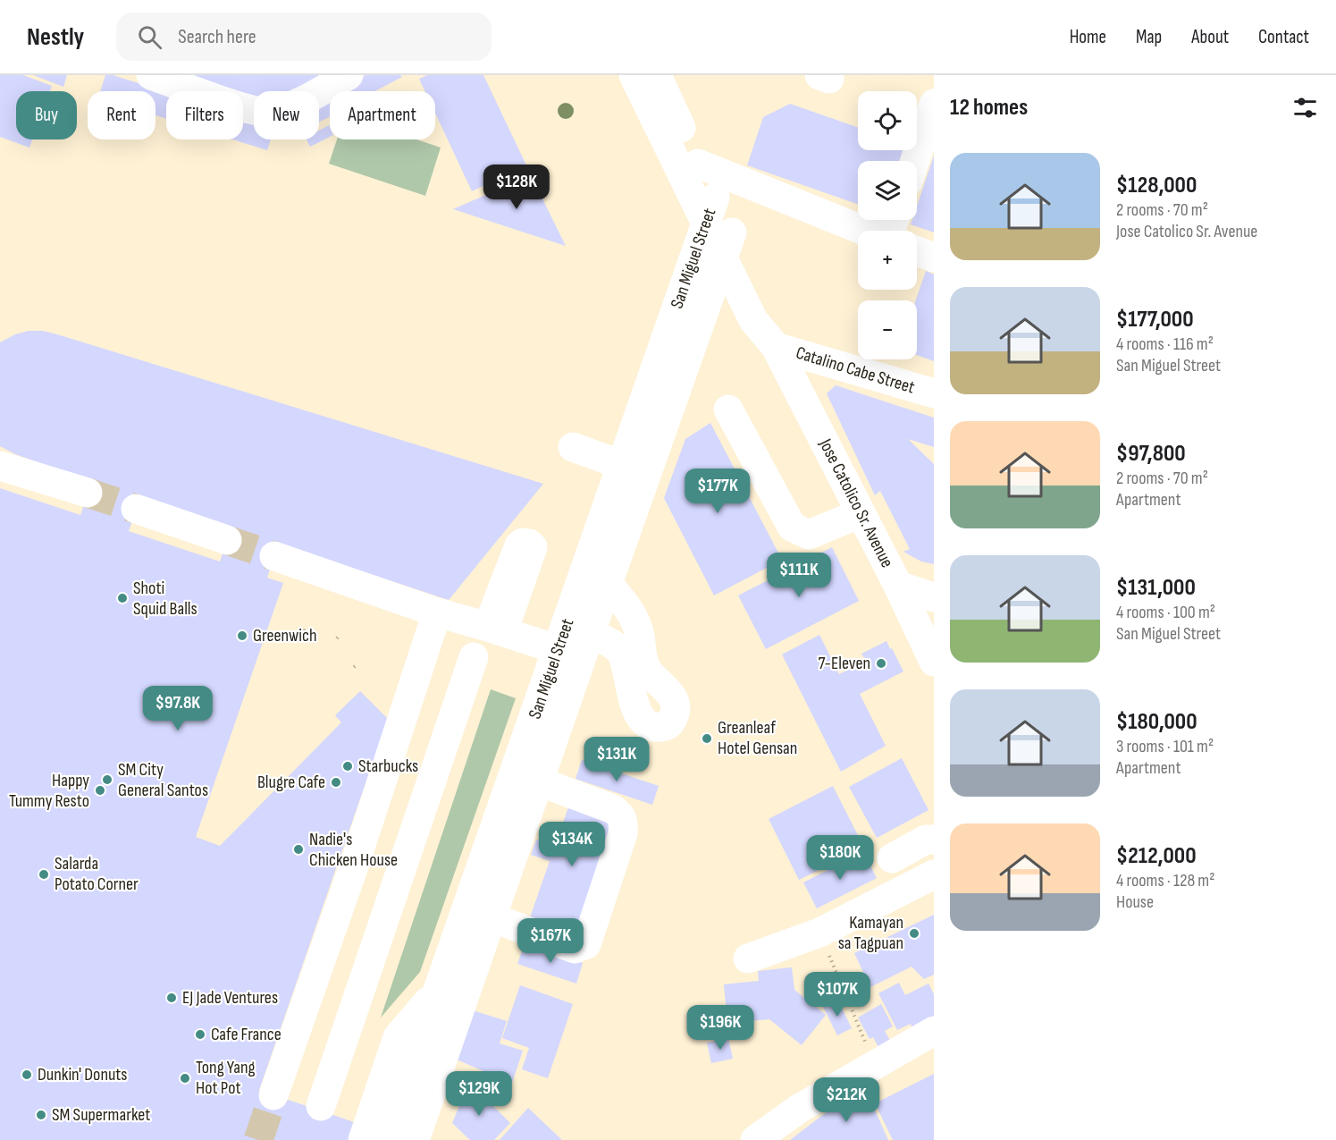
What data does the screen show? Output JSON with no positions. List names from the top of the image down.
{
  "streets": {
    "street": ["San Miguel Street", "Catalino Cabe Street", "Jose Catolico Sr. Avenue"]
  },
  "crossings": [
    ["San Miguel Street", "Jose Catolico Sr. Avenue"],
    ["Catalino Cabe Street", "Jose Catolico Sr. Avenue"]
  ],
  "places": [
    "Shoti Squid Balls",
    "Greenwich",
    "7-Eleven",
    "Greanleaf Hotel Gensan",
    "Starbucks",
    "SM City General Santos",
    "Blugre Cafe",
    "Happy Tummy Resto",
    "Nadie's Chicken House",
    "Salarda Potato Corner",
    "Kamayan sa Tagpuan",
    "EJ Jade Ventures",
    "Cafe France",
    "Dunkin' Donuts",
    "Tong Yang Hot Pot",
    "SM Supermarket"
  ],
  "page": {
    "header": "Nestly",
    "search": "Search here",
    "nav": [
      "Home",
      "Map",
      "About",
      "Contact"
    ],
    "heading": "12 homes",
    "map_buttons": ["+", "−"],
    "chip": [
      "Buy",
      "Rent",
      "Filters",
      "New",
      "Apartment"
    ],
    "list": [
      {
        "name": "$128,000",
        "note": "2 rooms · 70 m² · Jose Catolico Sr. Avenue"
      },
      {
        "name": "$177,000",
        "note": "4 rooms · 116 m² · San Miguel Street"
      },
      {
        "name": "$97,800",
        "note": "2 rooms · 70 m² · Apartment"
      },
      {
        "name": "$131,000",
        "note": "4 rooms · 100 m² · San Miguel Street"
      },
      {
        "name": "$180,000",
        "note": "3 rooms · 101 m² · Apartment"
      },
      {
        "name": "$212,000",
        "note": "4 rooms · 128 m² · House"
      }
    ],
    "price": [
      "$128K",
      "$177K",
      "$111K",
      "$97.8K",
      "$131K",
      "$134K",
      "$180K",
      "$167K",
      "$107K",
      "$196K",
      "$129K",
      "$212K"
    ]
  }
}
